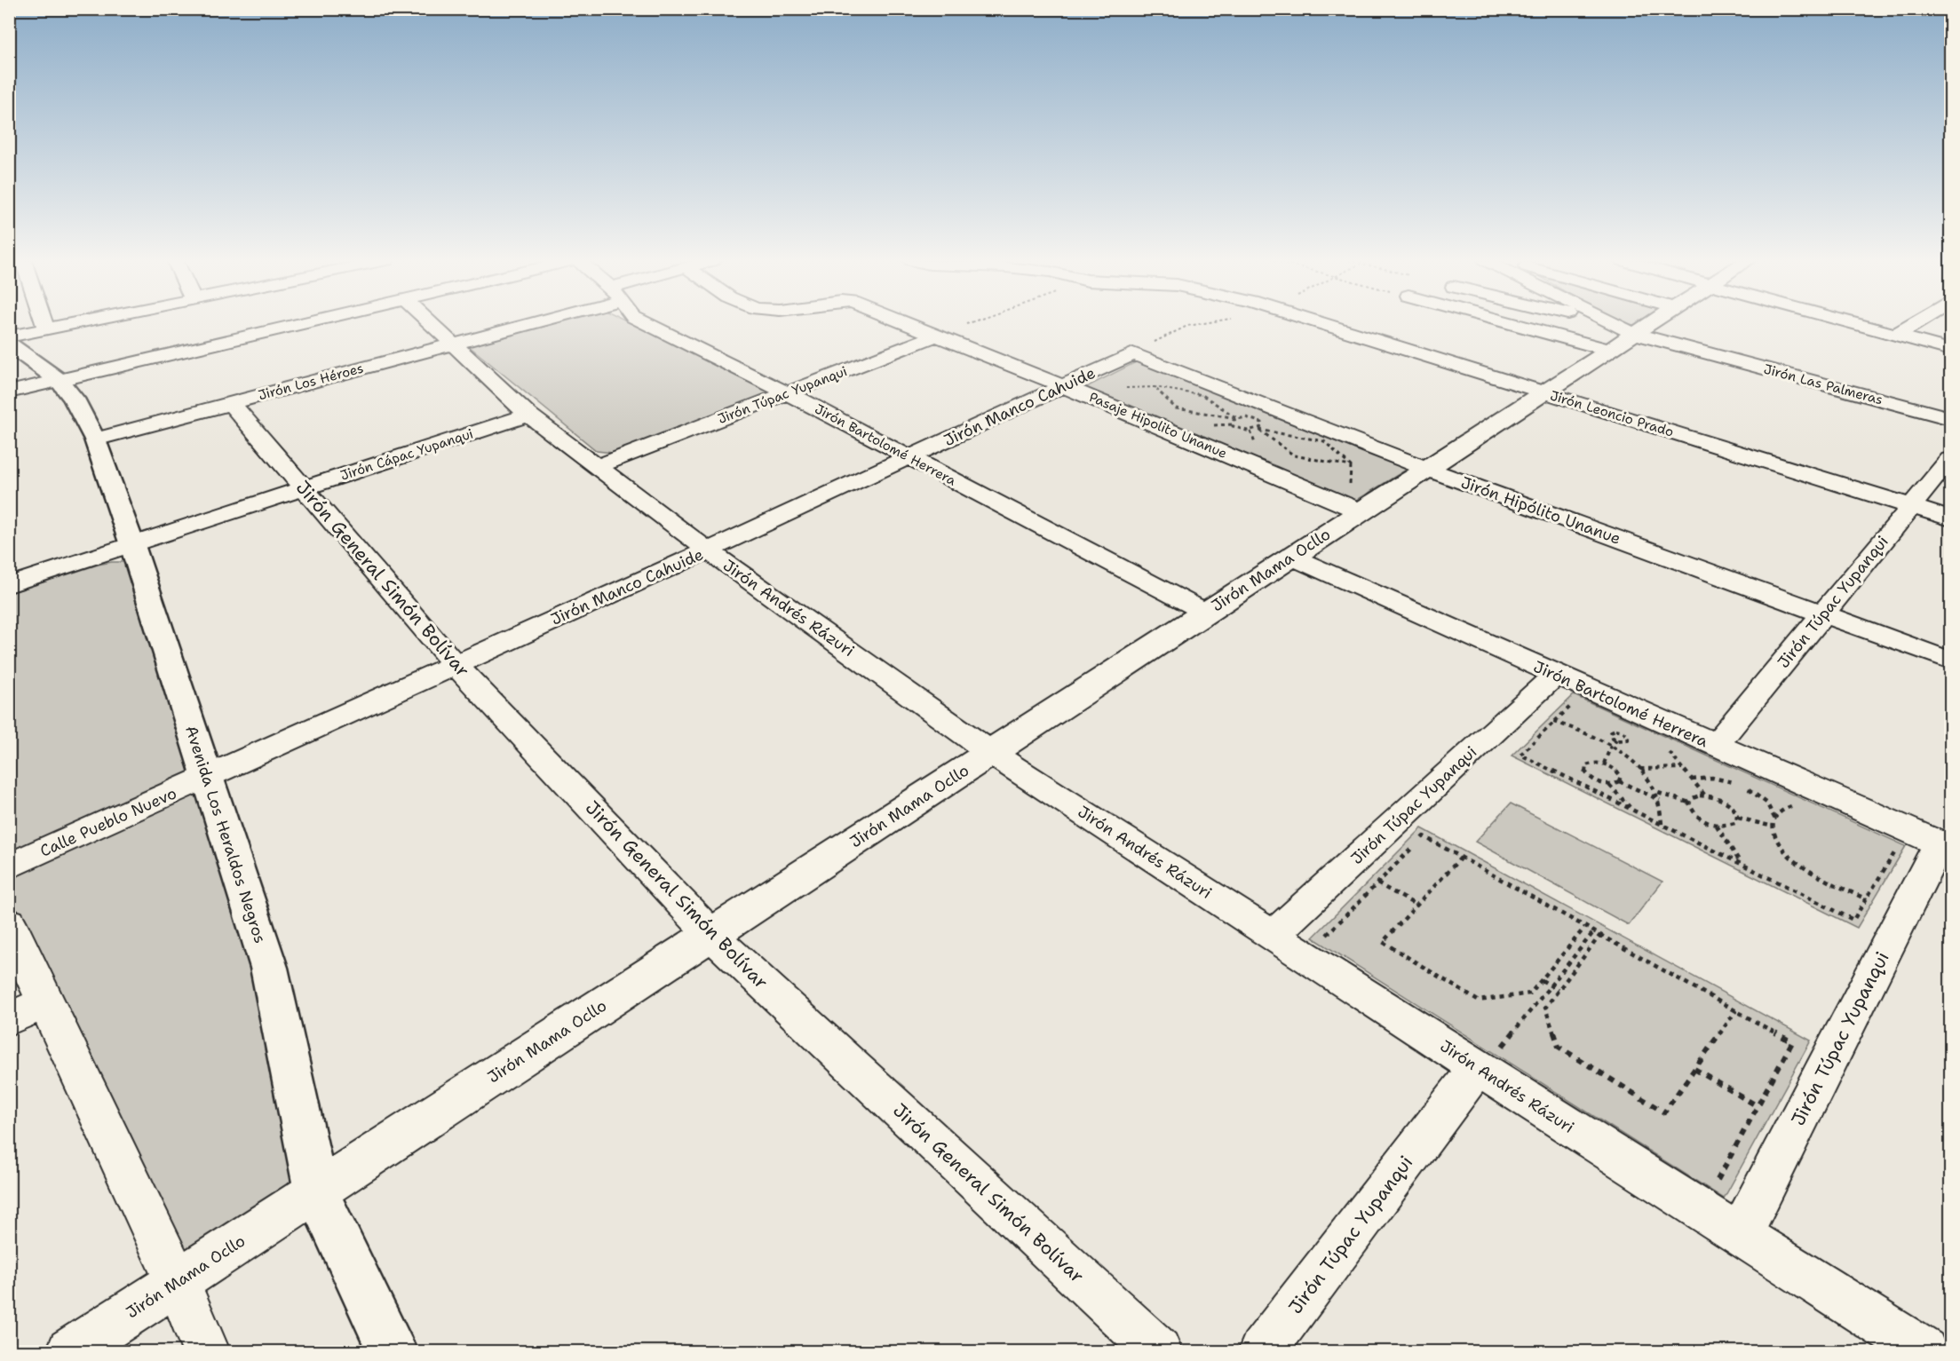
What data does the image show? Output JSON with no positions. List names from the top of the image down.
{
  "streets": {
    "street": [
      "Jirón Los Héroes",
      "Jirón Las Palmeras",
      "Jirón Túpac Yupanqui",
      "Jirón Manco Cahuide",
      "Jirón Leoncio Prado",
      "Pasaje Hipolito Unanue",
      "Jirón Bartolomé Herrera",
      "Jirón Cápac Yupanqui",
      "Jirón Hipólito Unanue",
      "Jirón Mama Ocllo",
      "Jirón General Simón Bolívar",
      "Jirón Andrés Rázuri",
      "Calle Pueblo Nuevo",
      "Avenida Los Heraldos Negros"
    ]
  },
  "crossings": [
    ["Jirón Los Héroes", "Jirón General Simón Bolívar"],
    ["Jirón Los Héroes", "Jirón Andrés Rázuri"],
    ["Jirón Los Héroes", "Avenida Los Heraldos Negros"],
    ["Jirón Las Palmeras", "Jirón Mama Ocllo"],
    ["Jirón Túpac Yupanqui", "Jirón Leoncio Prado"],
    ["Jirón Túpac Yupanqui", "Pasaje Hipolito Unanue"],
    ["Jirón Túpac Yupanqui", "Jirón Bartolomé Herrera"],
    ["Jirón Túpac Yupanqui", "Jirón Hipólito Unanue"],
    ["Jirón Túpac Yupanqui", "Jirón Andrés Rázuri"],
    ["Jirón Manco Cahuide", "Pasaje Hipolito Unanue"],
    ["Jirón Manco Cahuide", "Jirón Bartolomé Herrera"],
    ["Jirón Manco Cahuide", "Jirón Hipólito Unanue"],
    ["Jirón Manco Cahuide", "Jirón General Simón Bolívar"],
    ["Jirón Manco Cahuide", "Jirón Andrés Rázuri"],
    ["Jirón Manco Cahuide", "Calle Pueblo Nuevo"],
    ["Jirón Manco Cahuide", "Avenida Los Heraldos Negros"],
    ["Jirón Leoncio Prado", "Jirón Mama Ocllo"],
    ["Pasaje Hipolito Unanue", "Jirón Mama Ocllo"],
    ["Jirón Bartolomé Herrera", "Jirón Mama Ocllo"],
    ["Jirón Cápac Yupanqui", "Jirón General Simón Bolívar"],
    ["Jirón Cápac Yupanqui", "Jirón Andrés Rázuri"],
    ["Jirón Cápac Yupanqui", "Avenida Los Heraldos Negros"],
    ["Jirón Hipólito Unanue", "Jirón Mama Ocllo"],
    ["Jirón Mama Ocllo", "Jirón General Simón Bolívar"],
    ["Jirón Mama Ocllo", "Jirón Andrés Rázuri"],
    ["Jirón Mama Ocllo", "Avenida Los Heraldos Negros"],
    ["Calle Pueblo Nuevo", "Avenida Los Heraldos Negros"]
  ]
}
